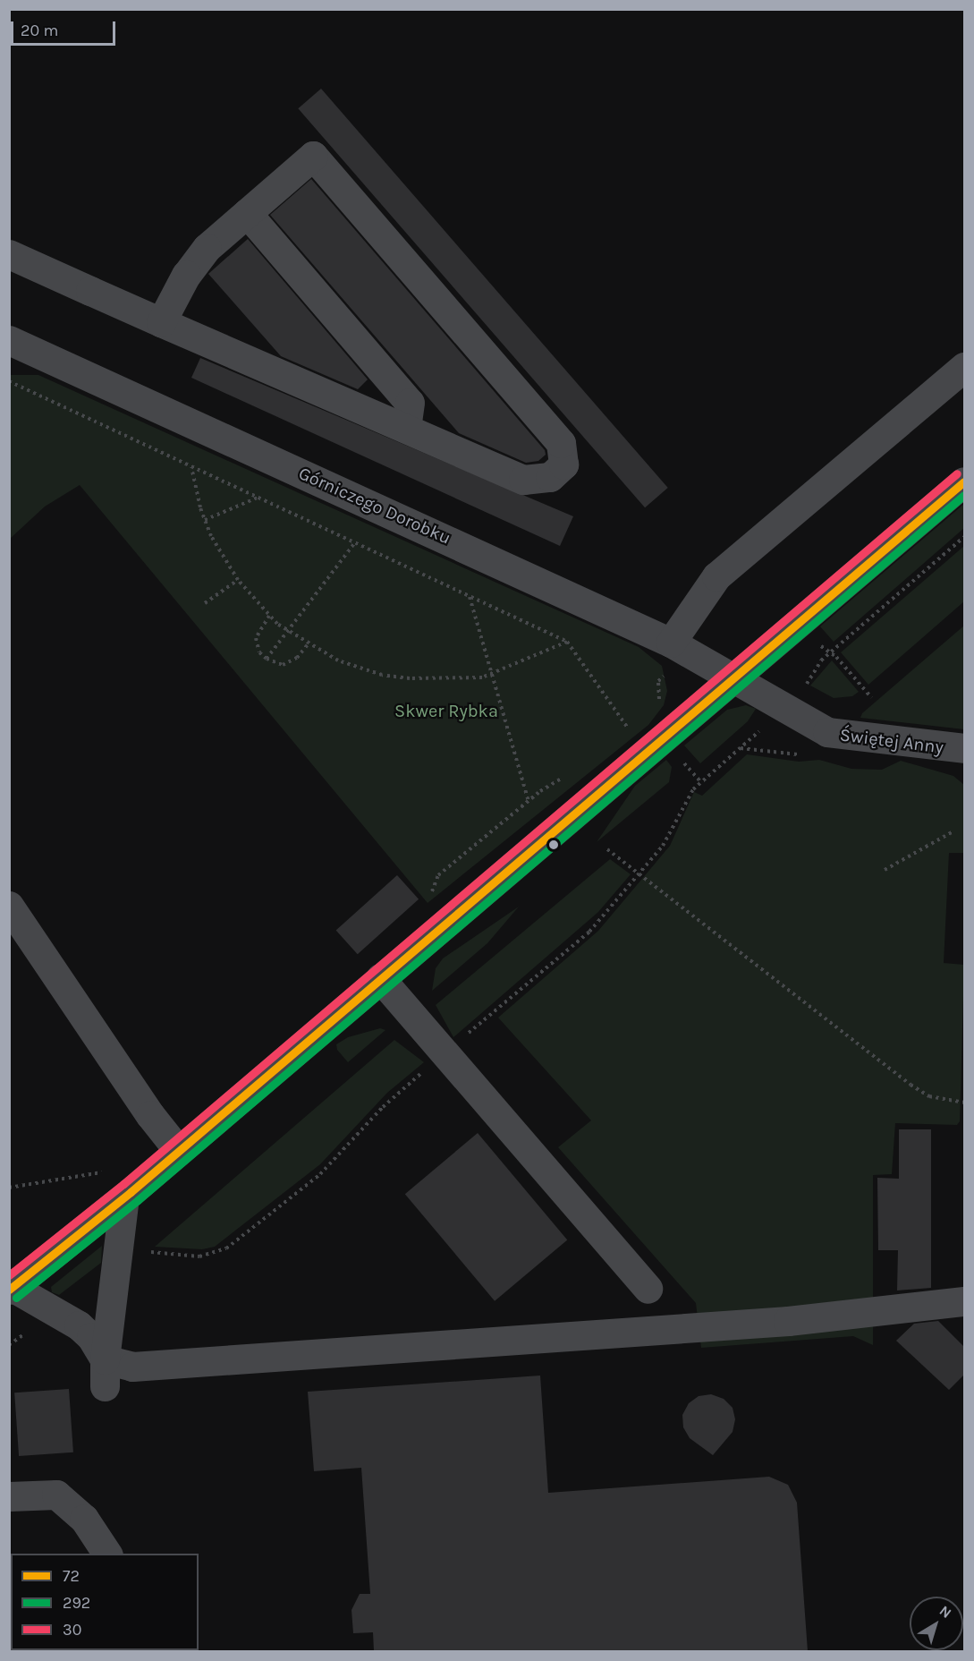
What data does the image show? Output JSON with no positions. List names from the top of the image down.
{
  "streets": {
    "street": ["Górniczego Dorobku", "Świętej Anny"]
  },
  "crossings": [
    ["Górniczego Dorobku", "Świętej Anny"]
  ],
  "parks": ["Skwer Rybka"],
  "lines": ["transit line 30", "transit line 72", "transit line 292"],
  "legend": ["72", "292", "30"],
  "scale_bar": "20 m",
  "north": "top right"
}
